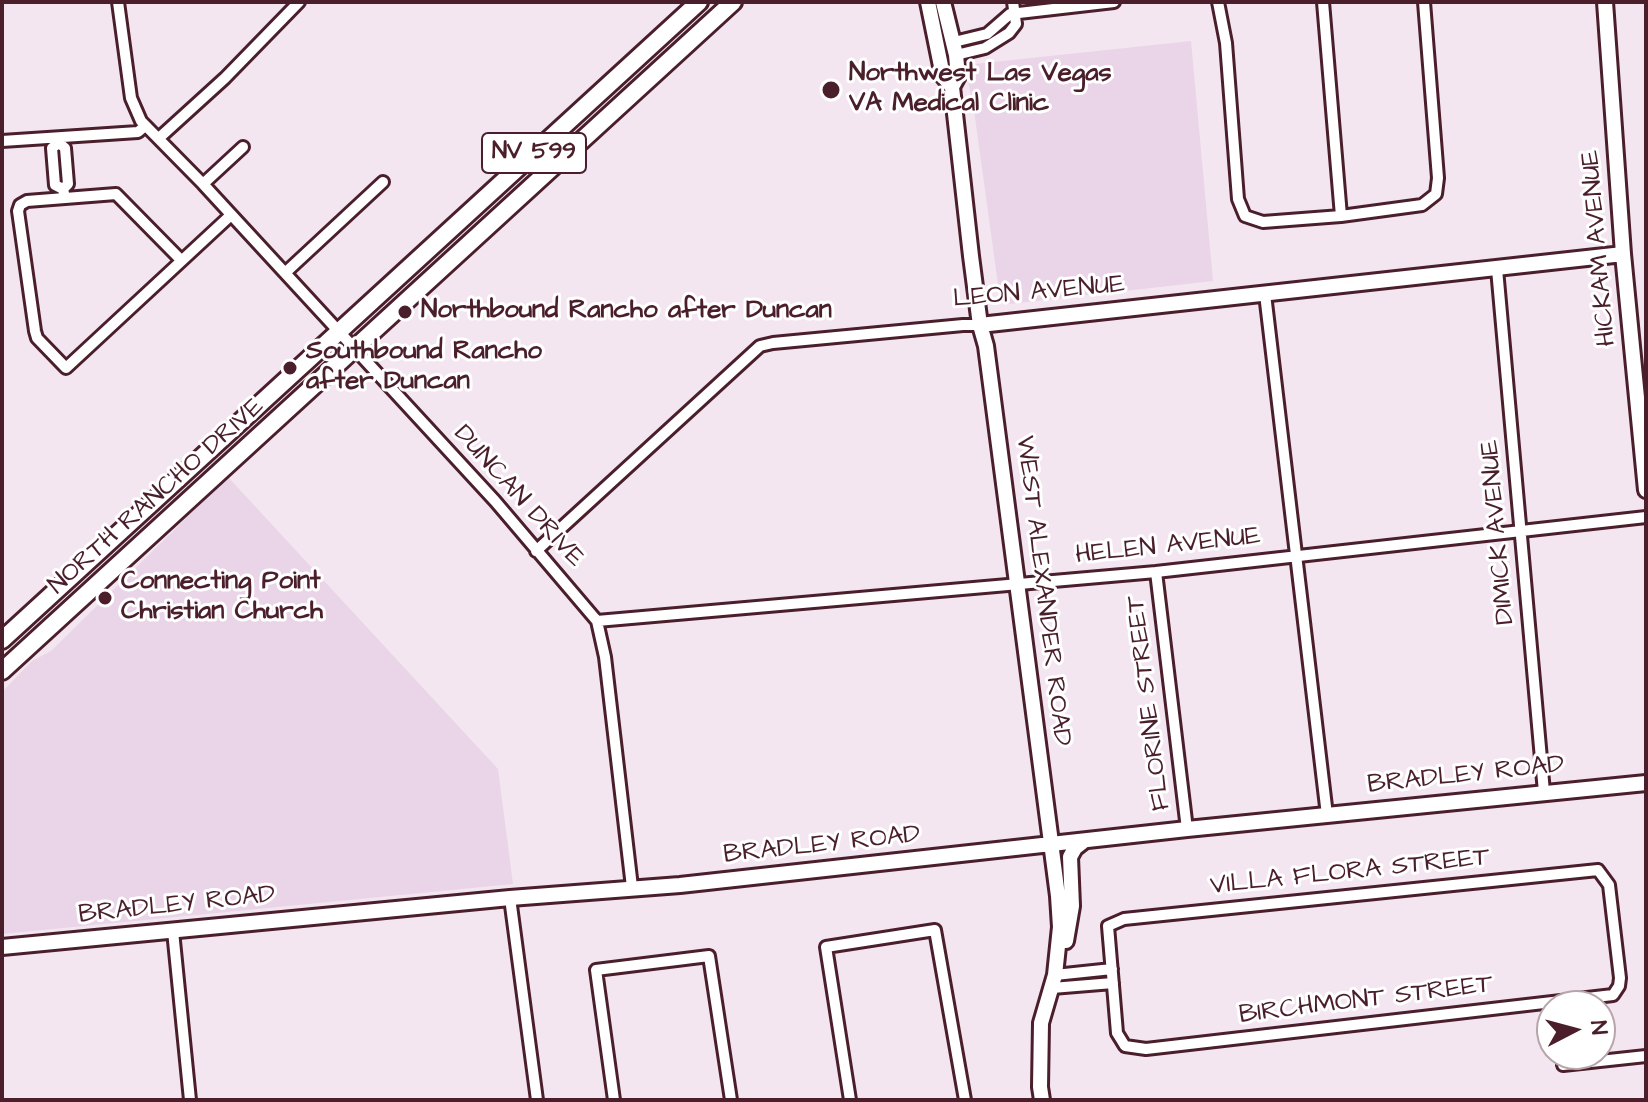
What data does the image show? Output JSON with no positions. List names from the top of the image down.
{
  "streets": {
    "main road": ["NV 599", "NORTH RANCHO DRIVE"],
    "street": [
      "HICKAM AVENUE",
      "LEON AVENUE",
      "DUNCAN DRIVE",
      "DIMICK AVENUE",
      "HELEN AVENUE",
      "WEST ALEXANDER ROAD",
      "FLORINE STREET",
      "BRADLEY ROAD",
      "VILLA FLORA STREET",
      "BIRCHMONT STREET"
    ]
  },
  "crossings": [
    ["HICKAM AVENUE", "LEON AVENUE"],
    ["LEON AVENUE", "DUNCAN DRIVE"],
    ["LEON AVENUE", "DIMICK AVENUE"],
    ["LEON AVENUE", "WEST ALEXANDER ROAD"],
    ["NORTH RANCHO DRIVE", "DUNCAN DRIVE"],
    ["DUNCAN DRIVE", "HELEN AVENUE"],
    ["DUNCAN DRIVE", "BRADLEY ROAD"],
    ["DIMICK AVENUE", "HELEN AVENUE"],
    ["DIMICK AVENUE", "BRADLEY ROAD"],
    ["HELEN AVENUE", "WEST ALEXANDER ROAD"],
    ["HELEN AVENUE", "FLORINE STREET"],
    ["WEST ALEXANDER ROAD", "BRADLEY ROAD"],
    ["FLORINE STREET", "BRADLEY ROAD"]
  ],
  "places": [
    "Northwest Las Vegas VA Medical Clinic",
    "Northbound Rancho after Duncan",
    "Southbound Rancho after Duncan",
    "Connecting Point Christian Church"
  ],
  "north": "right"
}
